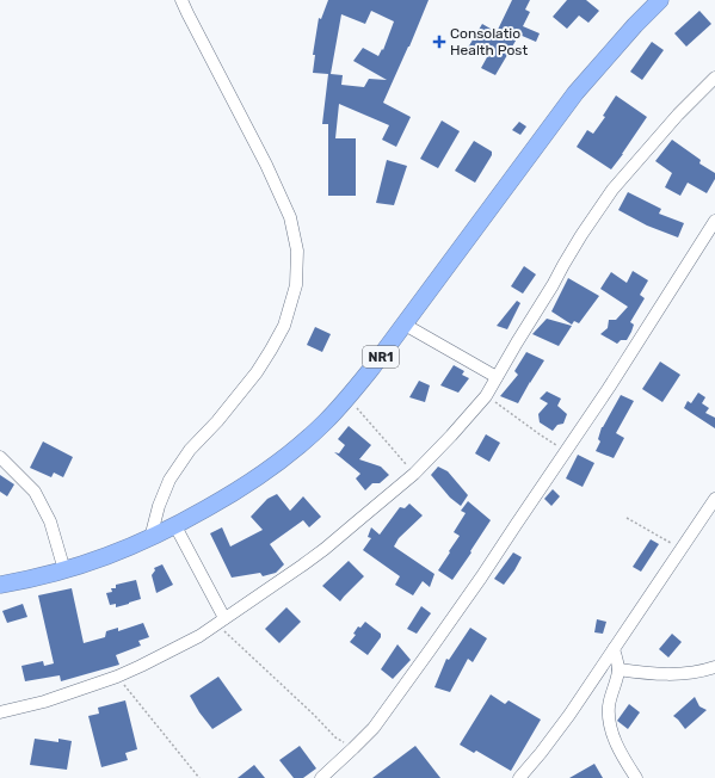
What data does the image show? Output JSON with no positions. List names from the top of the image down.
{
  "streets": {
    "highway": ["NR1"]
  },
  "places": {
    "health": ["Consolatio Health Post"]
  }
}
